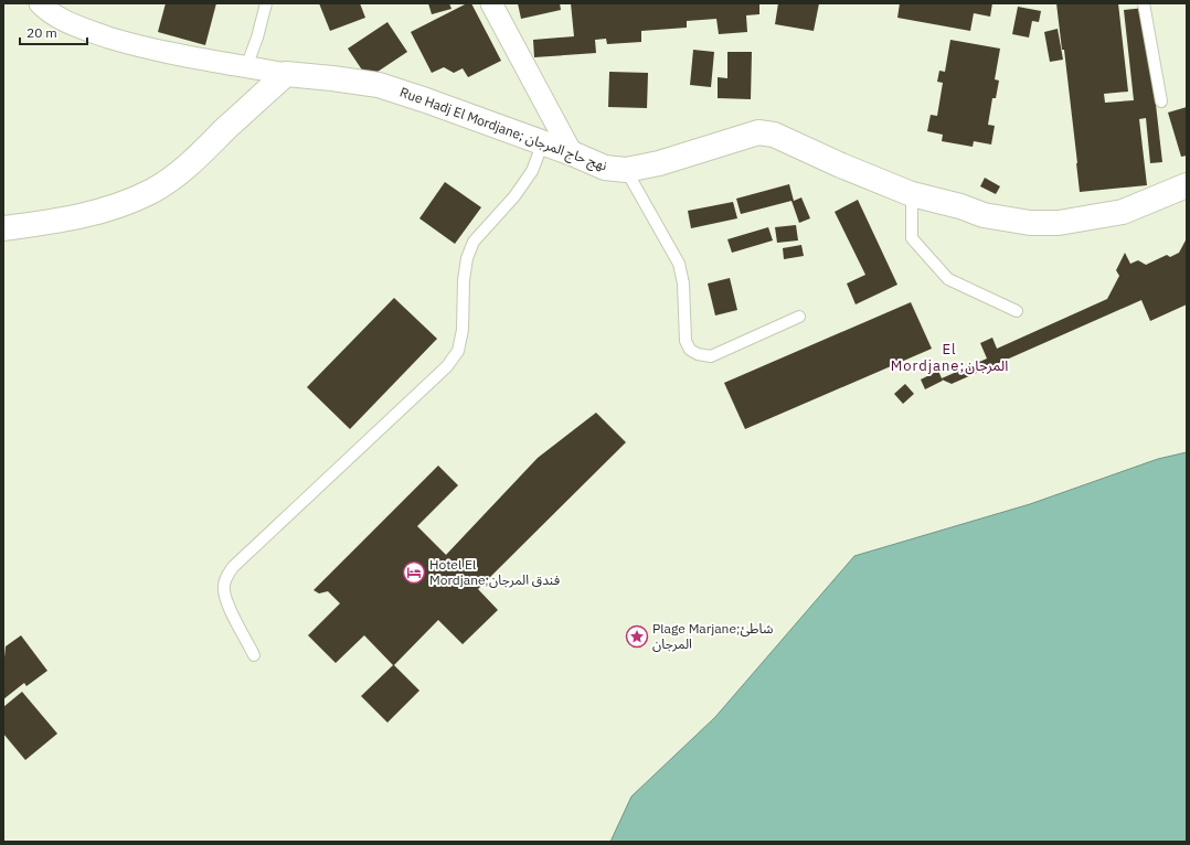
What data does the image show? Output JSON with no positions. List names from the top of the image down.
{
  "streets": {
    "street": ["Rue Hadj El Mordjane; نهج حاج المرجان"]
  },
  "districts": ["El Mordjane;المرجان"],
  "places": {
    "hotel": ["Hotel El Mordjane;فندق المرجان"],
    "place": ["Plage Marjane;شاطئ المرجان"]
  },
  "scale_bar": "20 m"
}
